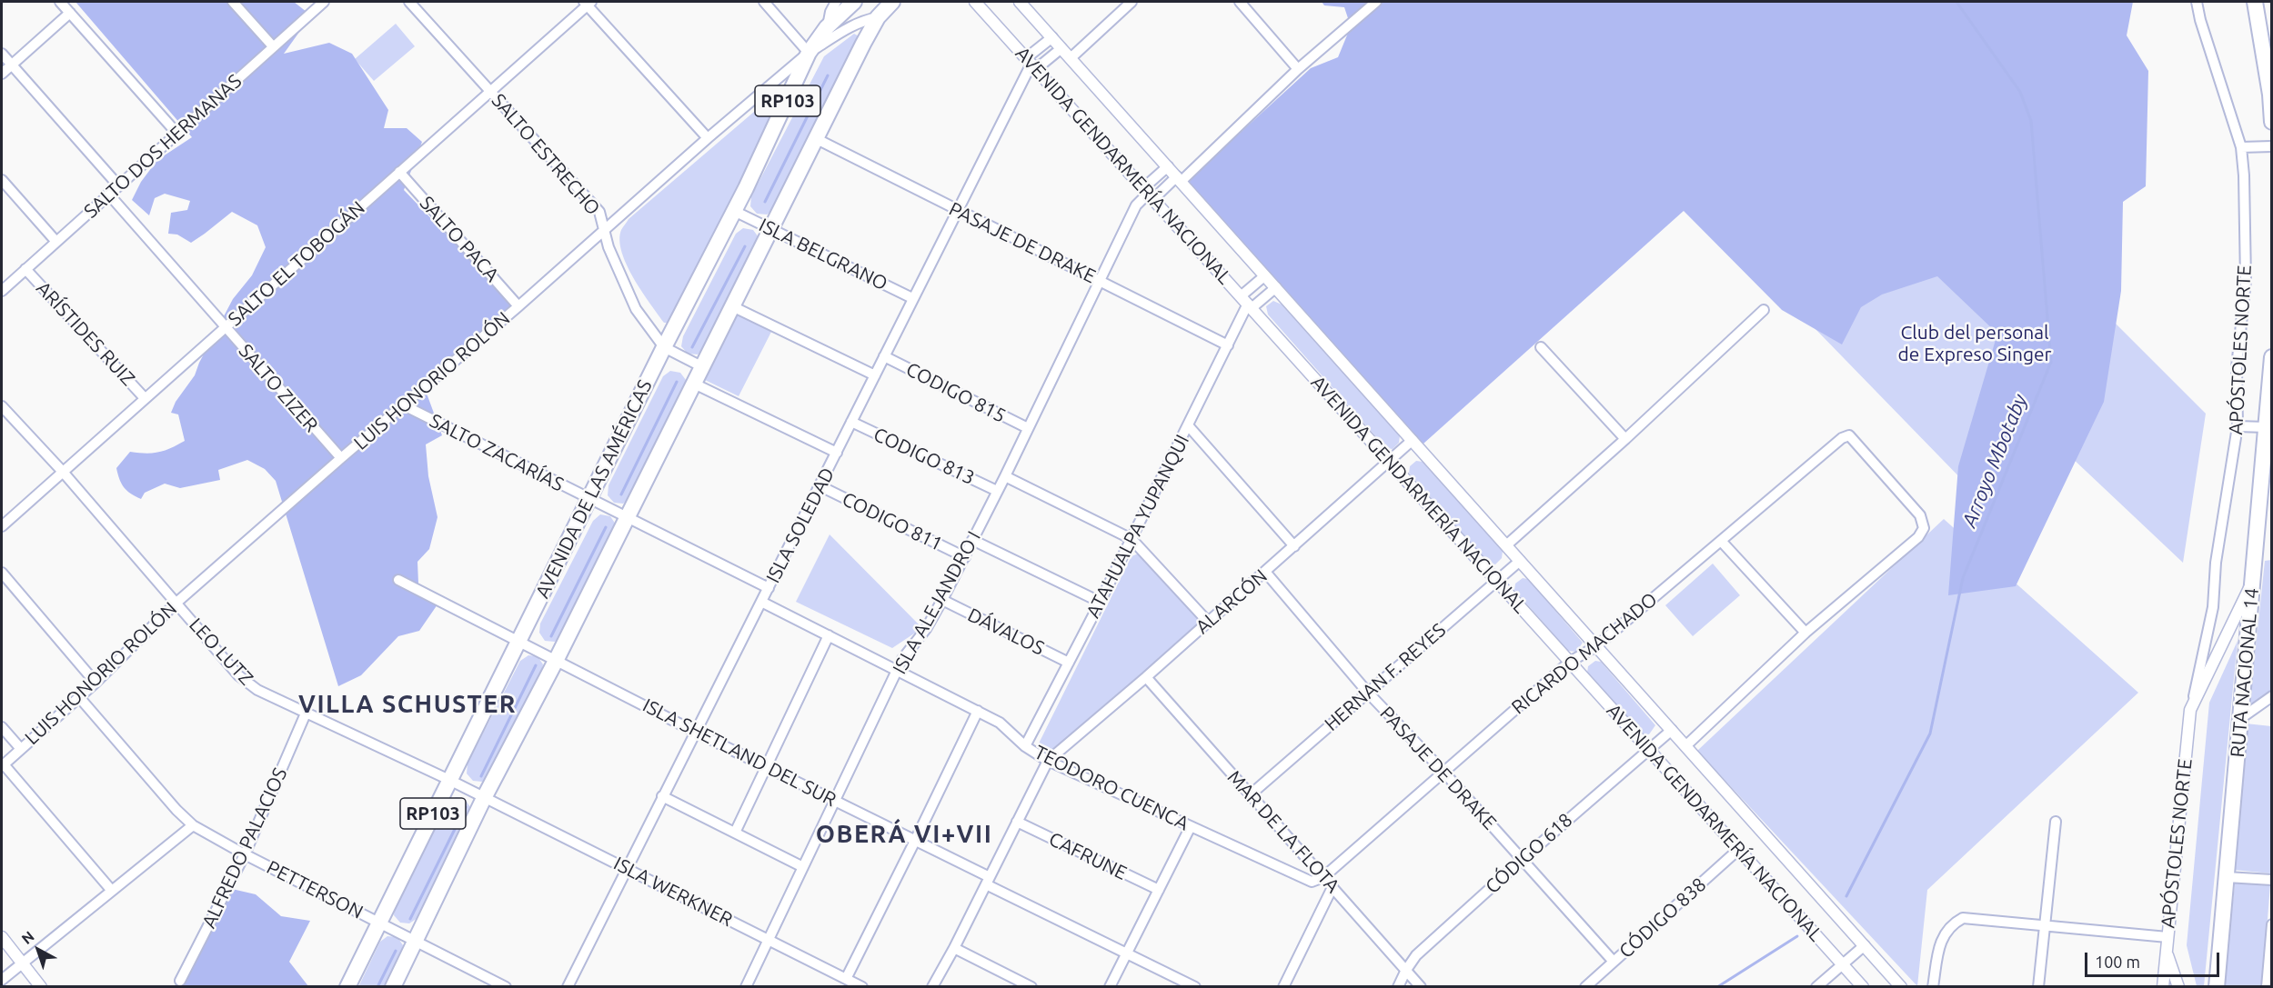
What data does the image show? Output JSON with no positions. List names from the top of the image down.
{
  "streets": {
    "main road": ["RP103", "AVENIDA DE LAS AMÉRICAS", "RUTA NACIONAL 14"],
    "street": [
      "SALTO DOS HERMANAS",
      "SALTO ESTRECHO",
      "AVENIDA GENDARMERÍA NACIONAL",
      "SALTO PACA",
      "PASAJE DE DRAKE",
      "ISLA BELGRANO",
      "SALTO EL TOBOGÁN",
      "ARÍSTIDES RUIZ",
      "APÓSTOLES NORTE",
      "LUIS HONORIO ROLÓN",
      "SALTO ZIZER",
      "CODIGO 815",
      "SALTO ZACARÍAS",
      "CODIGO 813",
      "CODIGO 811",
      "ISLA SOLEDAD",
      "ATAHUALPA YUPANQUI",
      "ALARCÓN",
      "ISLA ALEJANDRO I",
      "DÁVALOS",
      "LEO LUTZ",
      "RICARDO MACHADO",
      "HERNAN F. REYES",
      "ISLA SHETLAND DEL SUR",
      "TEODORO CUENCA",
      "MAR DE LA FLOTA",
      "ALFREDO PALACIOS",
      "CÓDIGO 618",
      "CAFRUNE",
      "PETTERSON",
      "ISLA WERKNER",
      "CÓDIGO 838"
    ]
  },
  "crossings": [
    ["RP103", "SALTO ESTRECHO"],
    ["RP103", "PASAJE DE DRAKE"],
    ["RP103", "ISLA BELGRANO"],
    ["RP103", "LUIS HONORIO ROLÓN"],
    ["RP103", "CODIGO 815"],
    ["RP103", "SALTO ZACARÍAS"],
    ["RP103", "ISLA SHETLAND DEL SUR"],
    ["RP103", "PETTERSON"],
    ["RP103", "ISLA WERKNER"],
    ["SALTO DOS HERMANAS", "ARÍSTIDES RUIZ"],
    ["SALTO DOS HERMANAS", "SALTO ZIZER"],
    ["SALTO ESTRECHO", "SALTO EL TOBOGÁN"],
    ["SALTO ESTRECHO", "LUIS HONORIO ROLÓN"],
    ["SALTO ESTRECHO", "AVENIDA DE LAS AMÉRICAS"],
    ["AVENIDA GENDARMERÍA NACIONAL", "ISLA SOLEDAD"],
    ["AVENIDA GENDARMERÍA NACIONAL", "ATAHUALPA YUPANQUI"],
    ["AVENIDA GENDARMERÍA NACIONAL", "ALARCÓN"],
    ["AVENIDA GENDARMERÍA NACIONAL", "ISLA ALEJANDRO I"],
    ["AVENIDA GENDARMERÍA NACIONAL", "RICARDO MACHADO"],
    ["AVENIDA GENDARMERÍA NACIONAL", "HERNAN F. REYES"],
    ["AVENIDA GENDARMERÍA NACIONAL", "CÓDIGO 618"],
    ["AVENIDA GENDARMERÍA NACIONAL", "CÓDIGO 838"],
    ["SALTO PACA", "SALTO EL TOBOGÁN"],
    ["SALTO PACA", "LUIS HONORIO ROLÓN"],
    ["PASAJE DE DRAKE", "ISLA SOLEDAD"],
    ["PASAJE DE DRAKE", "ATAHUALPA YUPANQUI"],
    ["PASAJE DE DRAKE", "ALARCÓN"],
    ["PASAJE DE DRAKE", "ISLA ALEJANDRO I"],
    ["PASAJE DE DRAKE", "RICARDO MACHADO"],
    ["PASAJE DE DRAKE", "HERNAN F. REYES"],
    ["PASAJE DE DRAKE", "CÓDIGO 618"],
    ["PASAJE DE DRAKE", "CÓDIGO 838"],
    ["ISLA BELGRANO", "AVENIDA DE LAS AMÉRICAS"],
    ["ISLA BELGRANO", "ISLA SOLEDAD"],
    ["SALTO EL TOBOGÁN", "ARÍSTIDES RUIZ"],
    ["SALTO EL TOBOGÁN", "SALTO ZIZER"],
    ["SALTO EL TOBOGÁN", "LEO LUTZ"],
    ["APÓSTOLES NORTE", "RUTA NACIONAL 14"],
    ["LUIS HONORIO ROLÓN", "SALTO ZIZER"],
    ["LUIS HONORIO ROLÓN", "SALTO ZACARÍAS"],
    ["LUIS HONORIO ROLÓN", "AVENIDA DE LAS AMÉRICAS"],
    ["LUIS HONORIO ROLÓN", "LEO LUTZ"],
    ["LUIS HONORIO ROLÓN", "PETTERSON"],
    ["CODIGO 815", "ISLA SOLEDAD"],
    ["CODIGO 815", "ISLA ALEJANDRO I"],
    ["SALTO ZACARÍAS", "AVENIDA DE LAS AMÉRICAS"],
    ["CODIGO 813", "ISLA SOLEDAD"],
    ["CODIGO 813", "ISLA ALEJANDRO I"],
    ["AVENIDA DE LAS AMÉRICAS", "LEO LUTZ"],
    ["AVENIDA DE LAS AMÉRICAS", "ISLA SHETLAND DEL SUR"],
    ["AVENIDA DE LAS AMÉRICAS", "PETTERSON"],
    ["AVENIDA DE LAS AMÉRICAS", "ISLA WERKNER"],
    ["CODIGO 811", "ISLA SOLEDAD"],
    ["CODIGO 811", "ISLA ALEJANDRO I"],
    ["ISLA SOLEDAD", "ISLA SHETLAND DEL SUR"],
    ["ISLA SOLEDAD", "TEODORO CUENCA"],
    ["ISLA SOLEDAD", "ISLA WERKNER"],
    ["ATAHUALPA YUPANQUI", "DÁVALOS"],
    ["ATAHUALPA YUPANQUI", "TEODORO CUENCA"],
    ["ALARCÓN", "TEODORO CUENCA"],
    ["ALARCÓN", "MAR DE LA FLOTA"],
    ["ISLA ALEJANDRO I", "DÁVALOS"],
    ["ISLA ALEJANDRO I", "ISLA SHETLAND DEL SUR"],
    ["ISLA ALEJANDRO I", "TEODORO CUENCA"],
    ["ISLA ALEJANDRO I", "ISLA WERKNER"],
    ["LEO LUTZ", "ALFREDO PALACIOS"],
    ["LEO LUTZ", "ISLA WERKNER"],
    ["RICARDO MACHADO", "TEODORO CUENCA"],
    ["RICARDO MACHADO", "MAR DE LA FLOTA"],
    ["HERNAN F. REYES", "MAR DE LA FLOTA"],
    ["TEODORO CUENCA", "MAR DE LA FLOTA"],
    ["MAR DE LA FLOTA", "CÓDIGO 618"],
    ["ALFREDO PALACIOS", "PETTERSON"]
  ],
  "districts": ["VILLA SCHUSTER", "OBERÁ VI+VII"],
  "water": ["Arroyo Mbotaby"],
  "parks": ["Club del personal de Expreso Singer"],
  "scale_bar": "100 m",
  "north": "top left"
}
